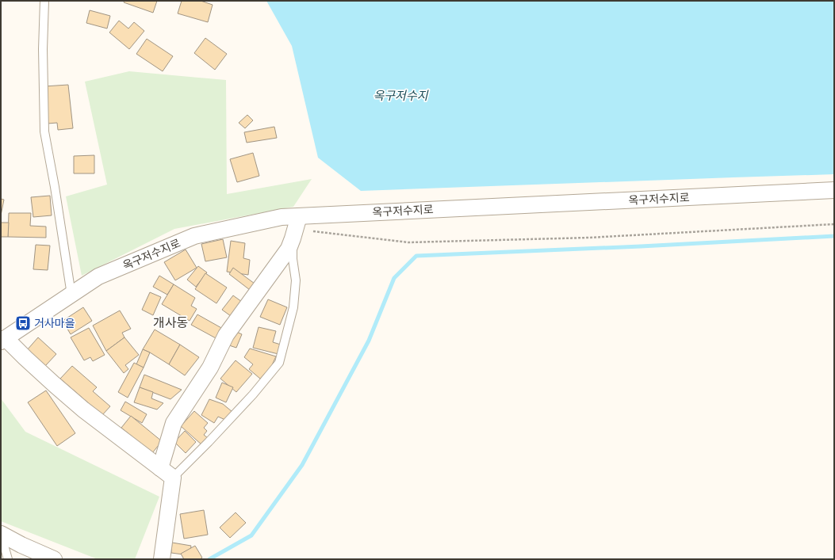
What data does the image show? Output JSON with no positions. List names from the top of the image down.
{
  "streets": {
    "street": ["옥구저수지로"]
  },
  "districts": ["개사동"],
  "water": ["옥구저수지"],
  "places": {
    "bus stop": ["거사마을"]
  }
}
